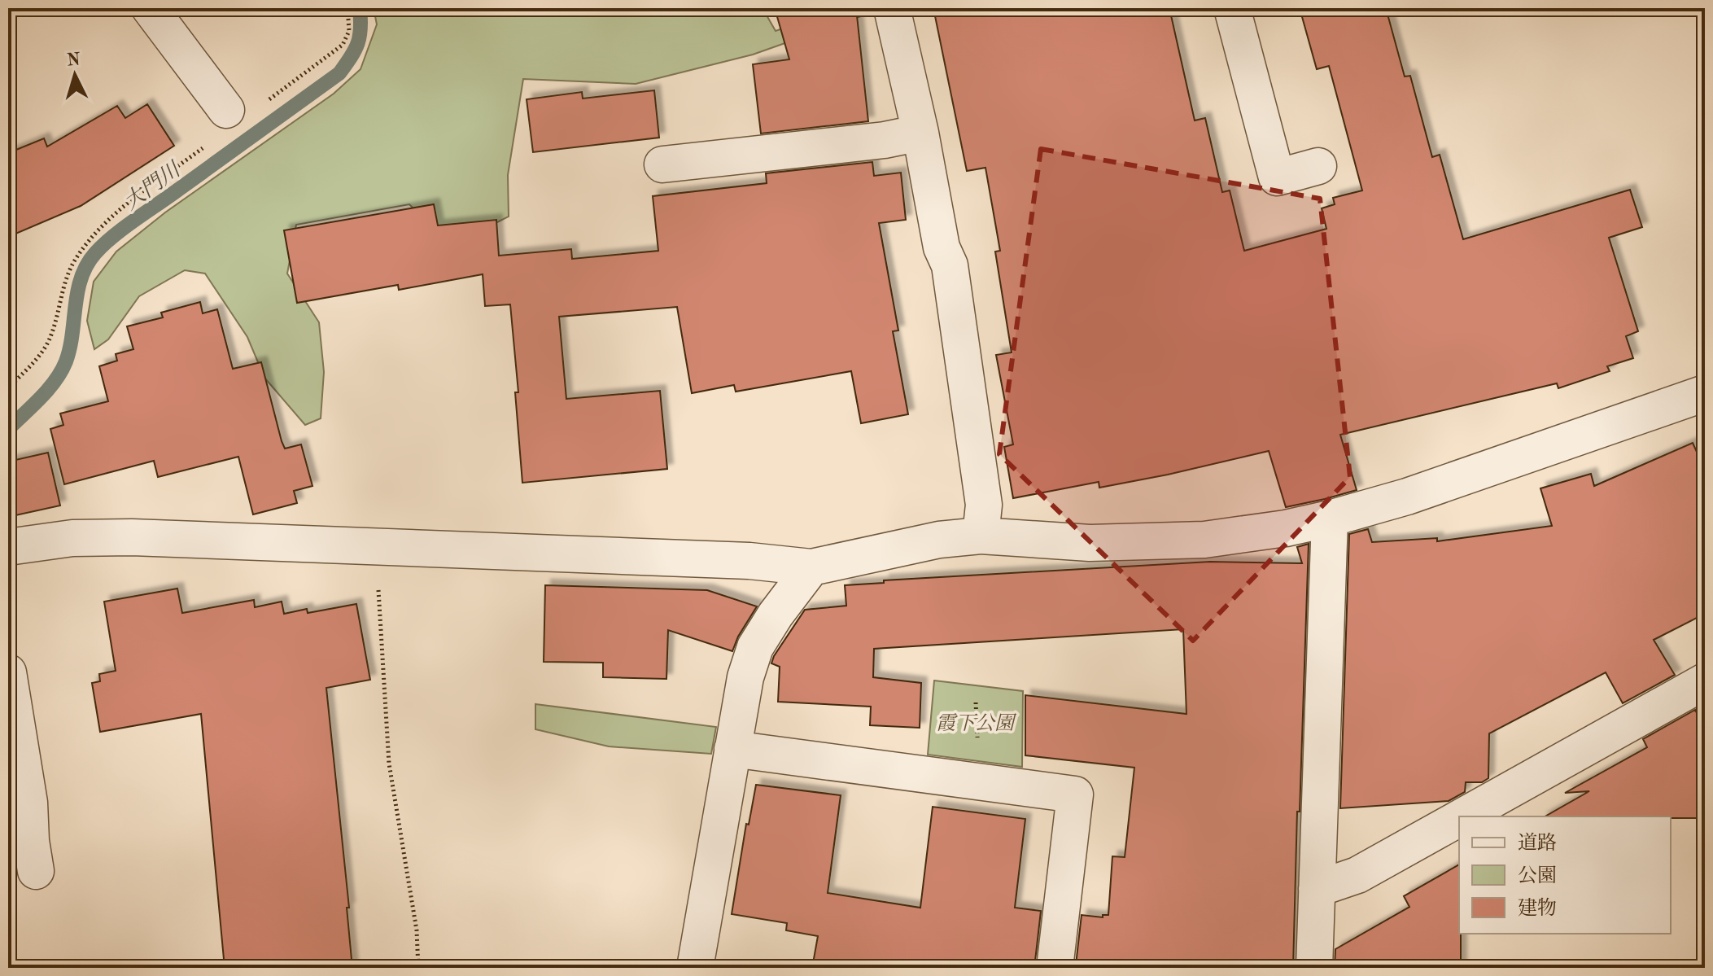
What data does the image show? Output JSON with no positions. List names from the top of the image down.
{
  "water": ["大門川"],
  "parks": ["霞下公園"],
  "legend": ["道路", "公園", "建物"],
  "north": "top"
}
